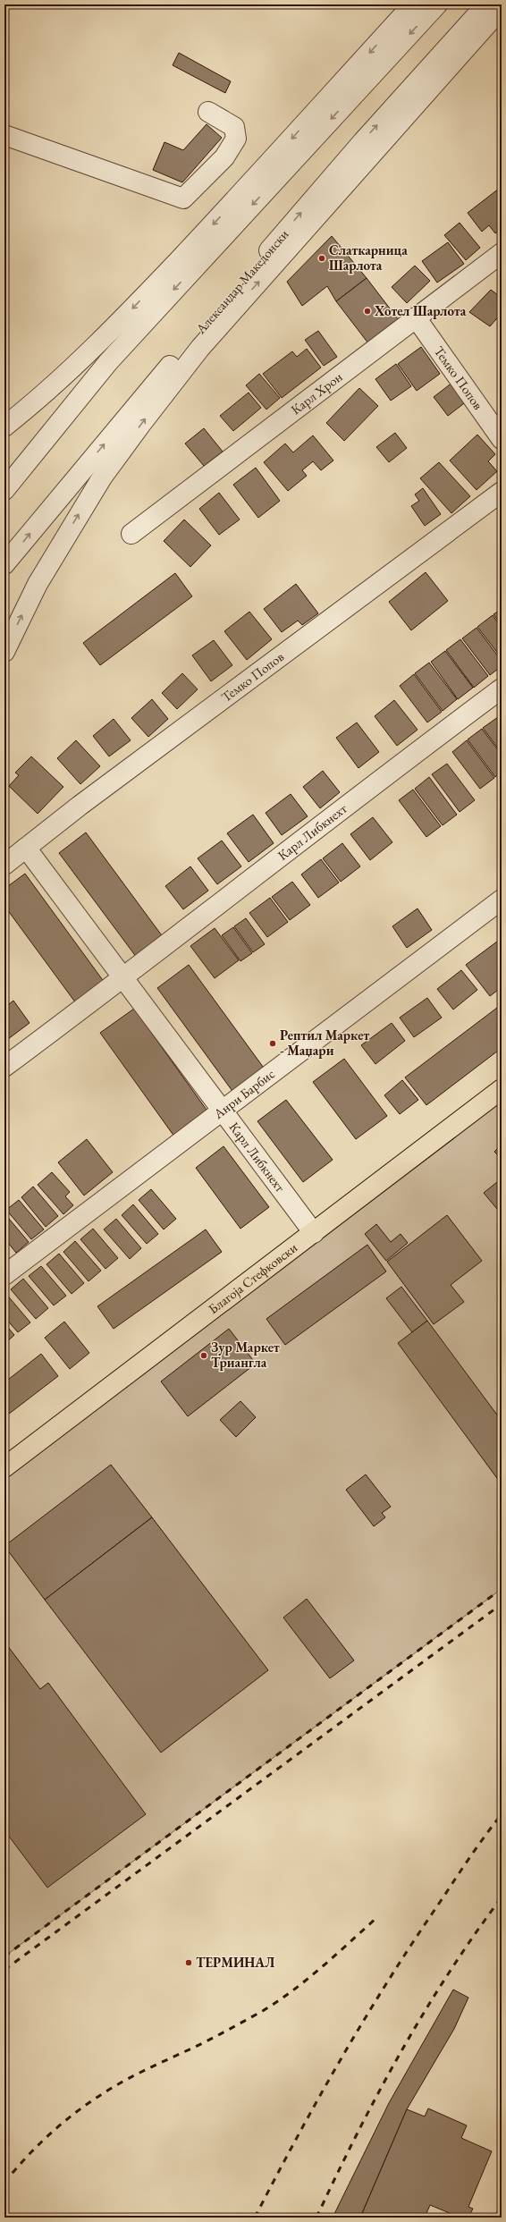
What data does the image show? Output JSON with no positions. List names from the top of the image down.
{
  "streets": {
    "main road": ["Благоја Стефковски"],
    "street": [
      "Александар Македонски",
      "Темко Попов",
      "Карл Хрон",
      "Карл Либкнехт",
      "Анри Барбис"
    ]
  },
  "crossings": [
    ["Темко Попов", "Карл Хрон"],
    ["Темко Попов", "Карл Либкнехт"],
    ["Карл Либкнехт", "Анри Барбис"],
    ["Карл Либкнехт", "Благоја Стефковски"]
  ],
  "places": [
    "Слаткарница Шарлота",
    "Хотел Шарлота",
    "Рептил Маркет - Маџари",
    "Зур Маркет Триангла",
    "ТЕРМИНАЛ"
  ]
}
